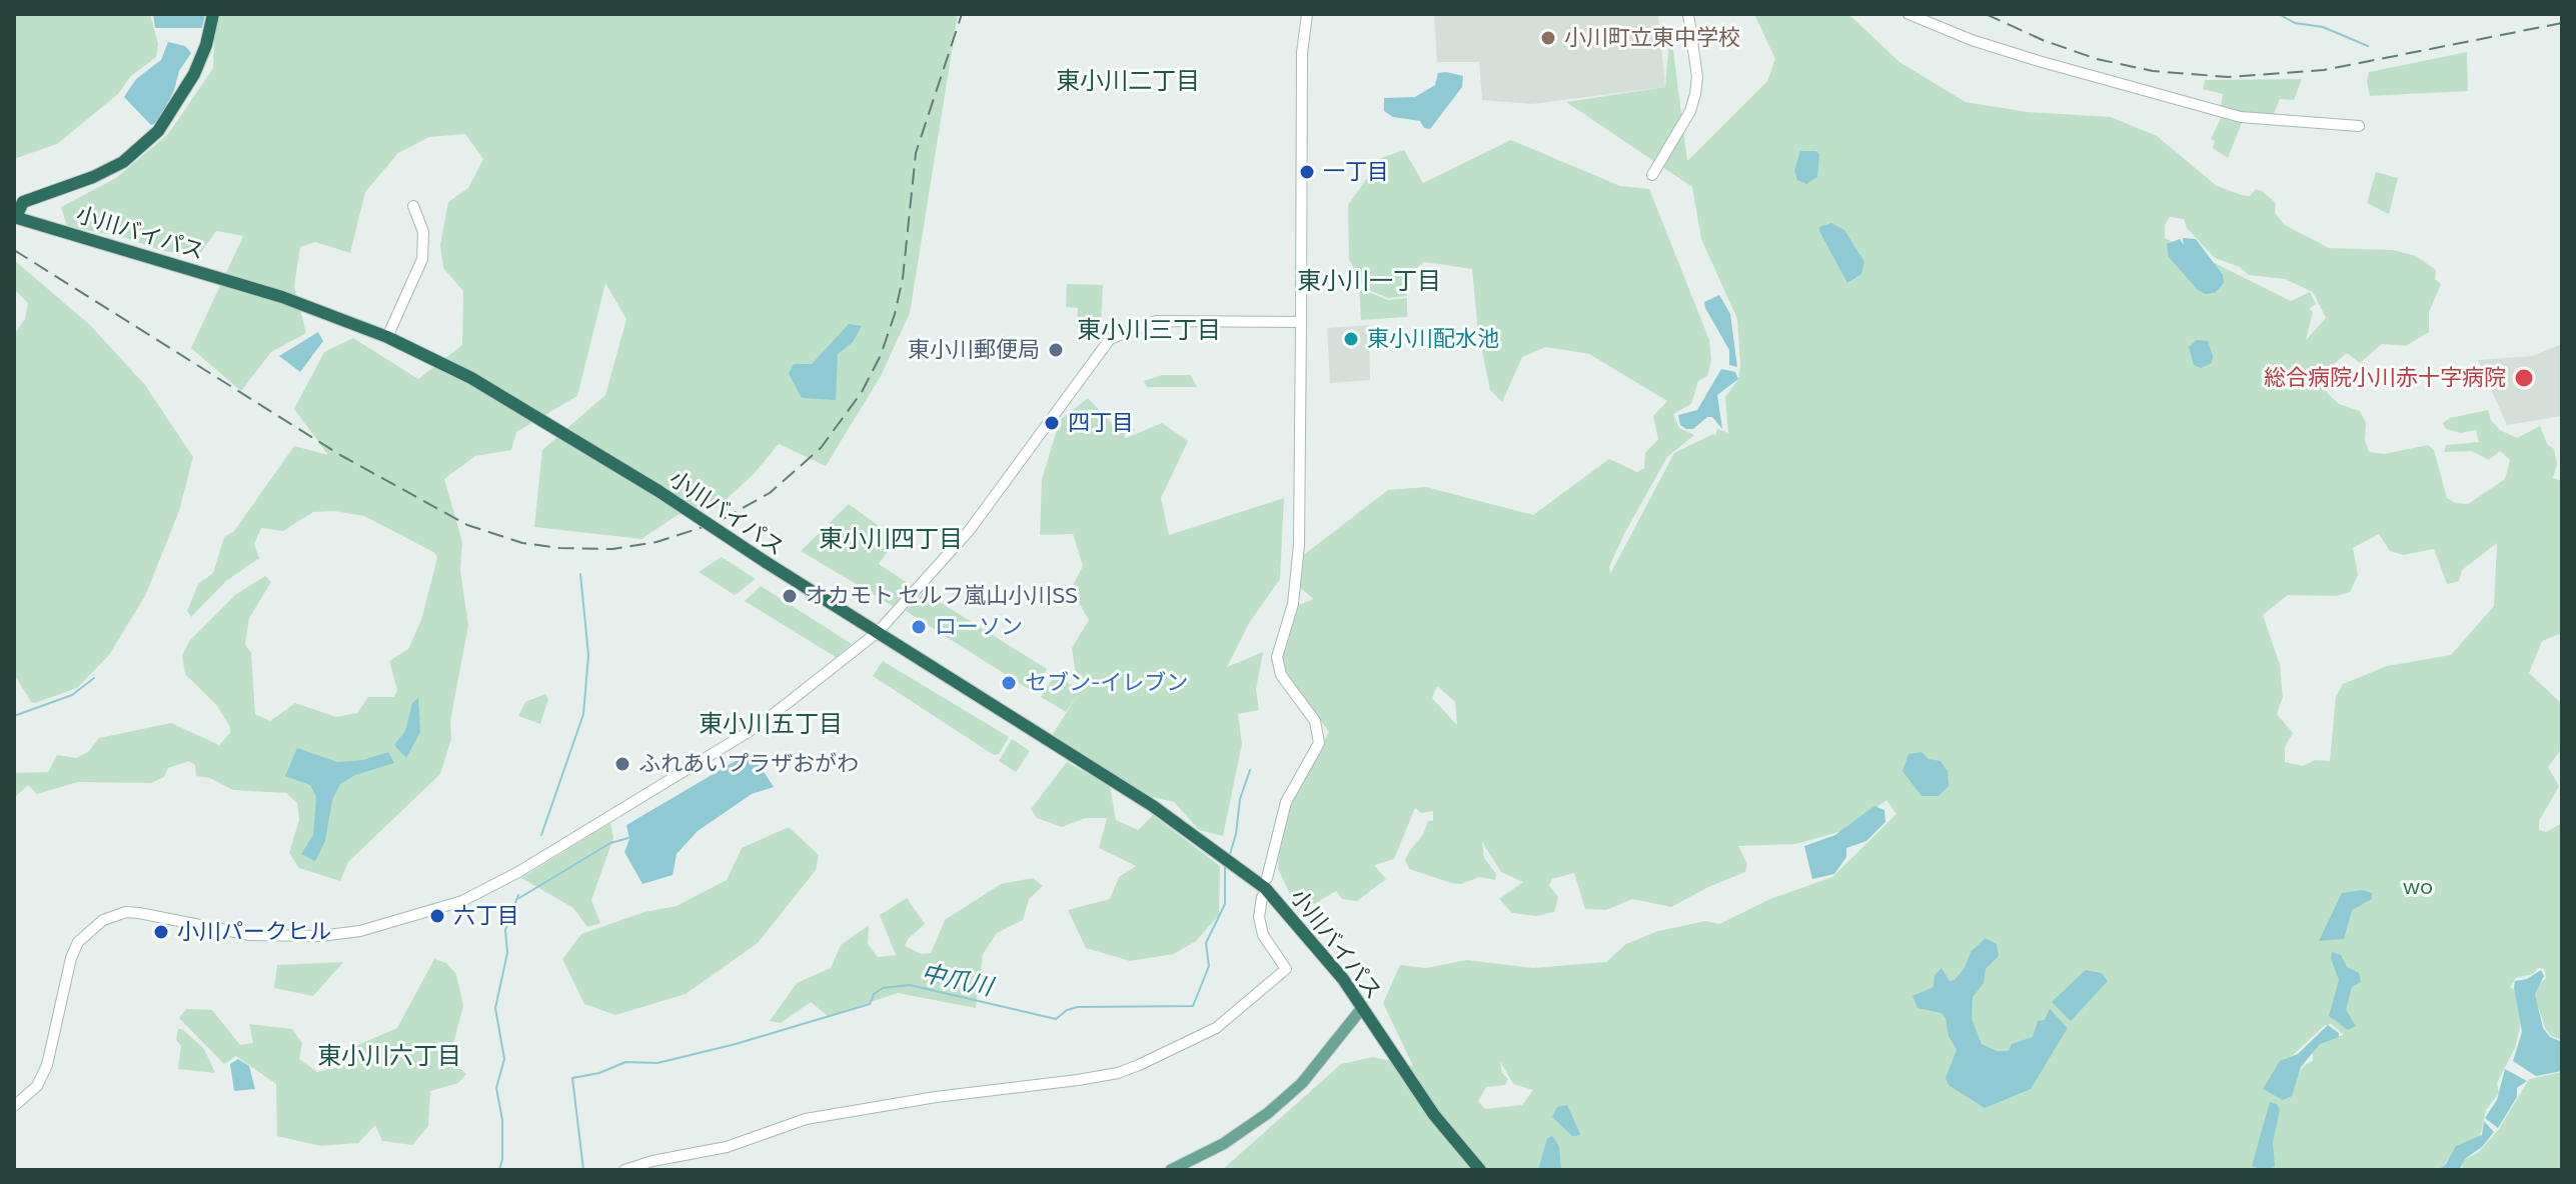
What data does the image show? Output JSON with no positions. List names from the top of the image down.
{
  "streets": {
    "highway": ["小川バイパス"]
  },
  "districts": [
    "東小川二丁目",
    "東小川一丁目",
    "東小川三丁目",
    "東小川四丁目",
    "東小川五丁目",
    "東小川六丁目"
  ],
  "water": ["中爪川"],
  "parks": ["wo"],
  "places": [
    "小川町立東中学校",
    "一丁目",
    "東小川配水池",
    "東小川郵便局",
    "総合病院小川赤十字病院",
    "四丁目",
    "オカモト セルフ嵐山小川SS",
    "ローソン",
    "セブン-イレブン",
    "ふれあいプラザおがわ",
    "六丁目",
    "小川パークヒル"
  ]
}
